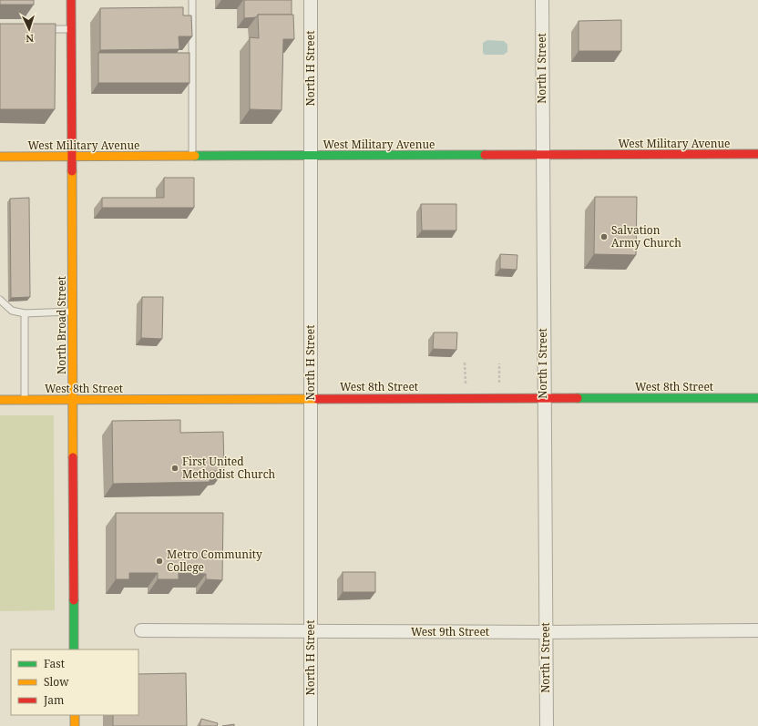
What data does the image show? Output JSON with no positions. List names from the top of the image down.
{
  "streets": {
    "main road": ["West Military Avenue", "North Broad Street", "West 8th Street"],
    "street": ["North H Street", "North I Street", "West 9th Street"]
  },
  "crossings": [
    ["North H Street", "West Military Avenue"],
    ["North H Street", "West 8th Street"],
    ["North H Street", "West 9th Street"],
    ["North I Street", "West Military Avenue"],
    ["North I Street", "West 8th Street"],
    ["North I Street", "West 9th Street"],
    ["West Military Avenue", "North Broad Street"],
    ["North Broad Street", "West 8th Street"]
  ],
  "places": ["Salvation Army Church", "First United Methodist Church", "Metro Community College"],
  "legend": ["Fast", "Slow", "Jam"],
  "north": "bottom"
}
